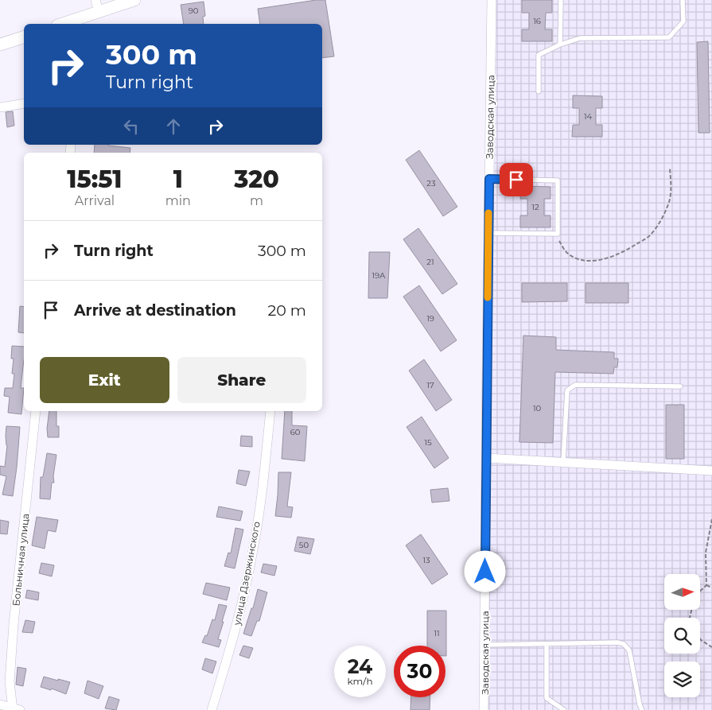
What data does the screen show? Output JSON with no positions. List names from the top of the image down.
{
  "streets": {
    "street": ["Заводская улица", "Больничная улица", "улица Дзержинского"]
  },
  "house_numbers": [
    "90",
    "16",
    "14",
    "23",
    "12",
    "21",
    "19А",
    "19",
    "17",
    "10",
    "60",
    "15",
    "50",
    "13",
    "11"
  ],
  "north": "right",
  "page": {
    "turn": ["300 m", "Turn right"],
    "eta": [
      "15:51",
      "Arrival",
      "1",
      "min",
      "320",
      "m"
    ],
    "list": [
      {
        "name": "Turn right",
        "value": "300 m"
      },
      {
        "name": "Arrive at destination",
        "value": "20 m"
      }
    ],
    "buttons": ["Exit", "Share"],
    "speed": "24 km/h",
    "limit": "30"
  }
}
